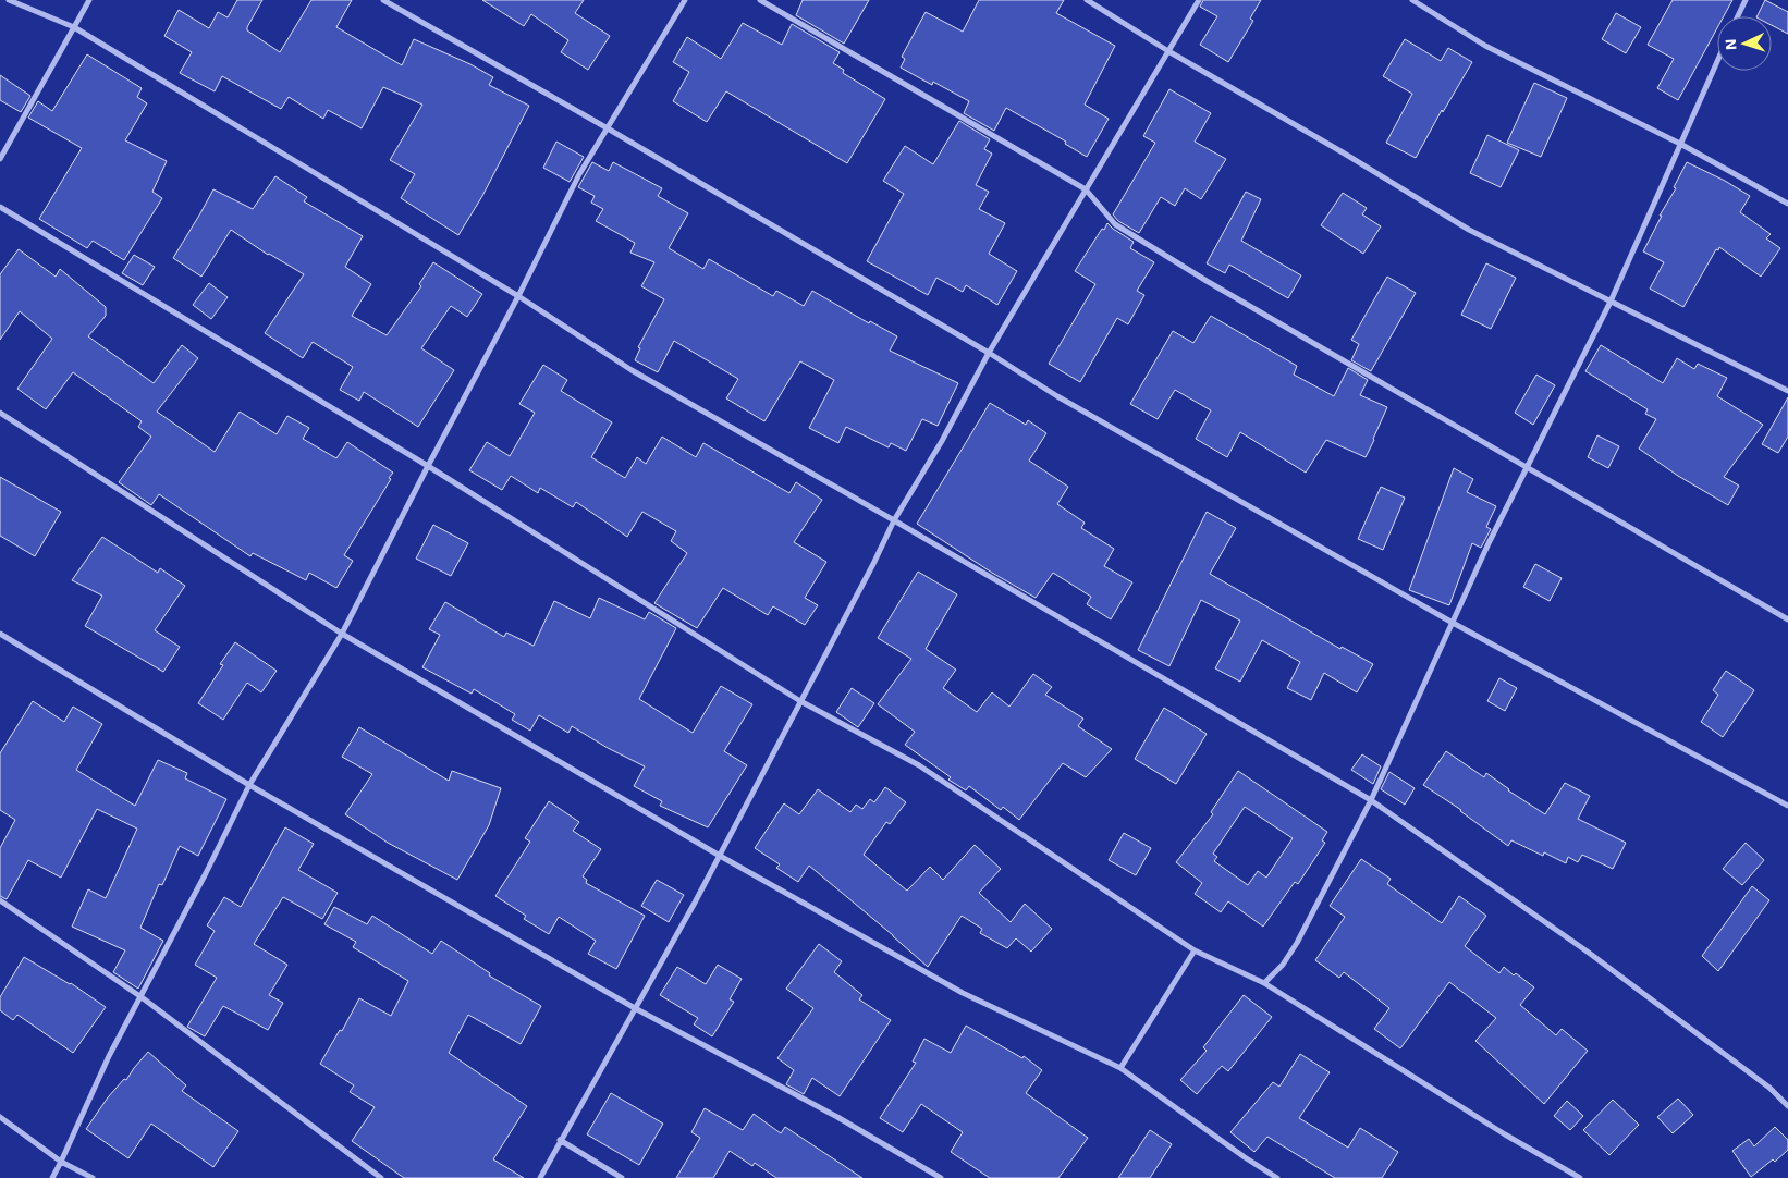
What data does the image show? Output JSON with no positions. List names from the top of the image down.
{
  "north": "left"
}
